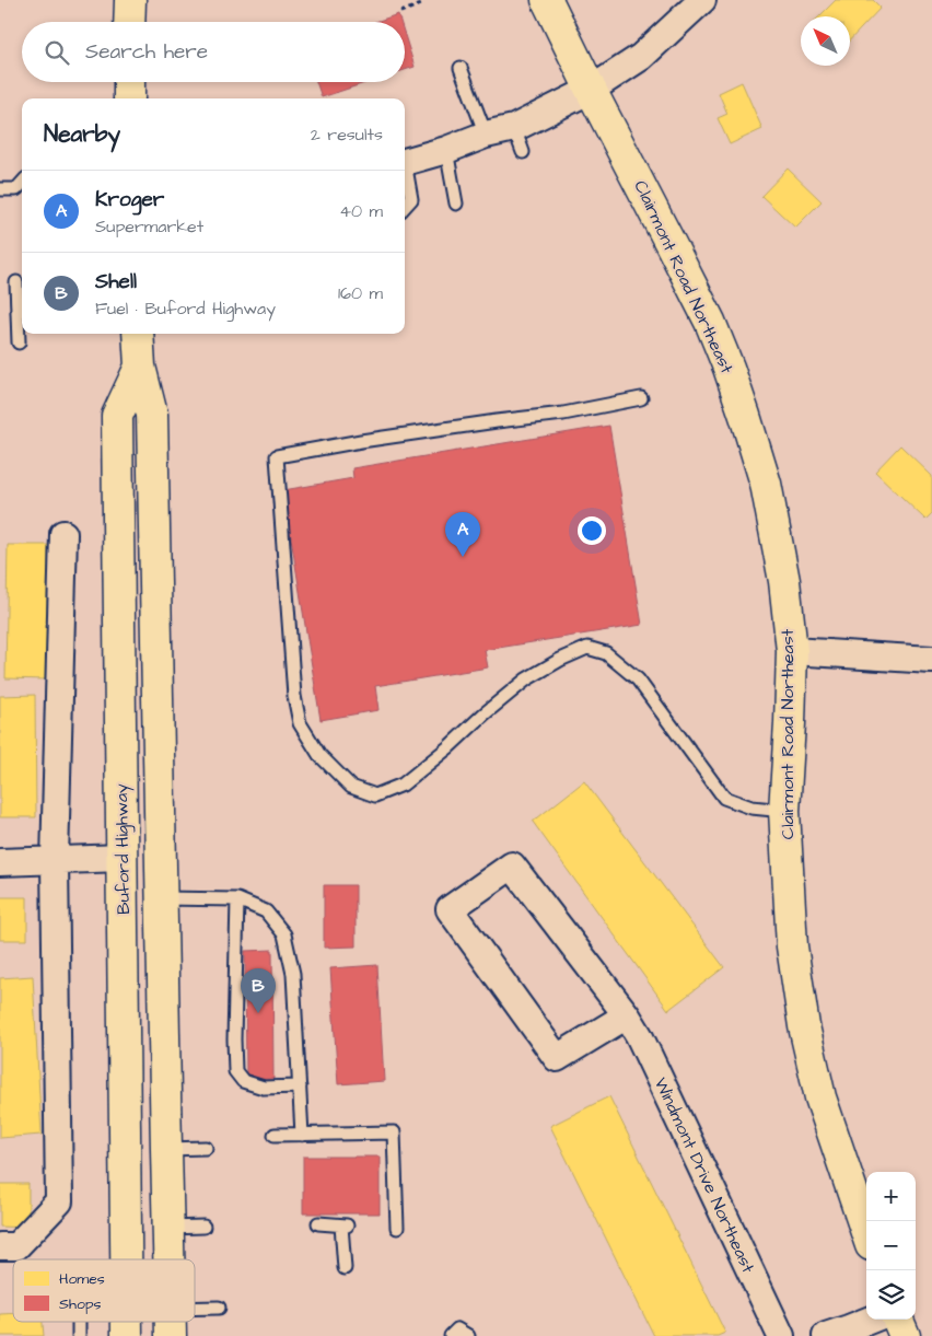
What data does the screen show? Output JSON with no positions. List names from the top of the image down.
{
  "streets": {
    "main road": ["Clairmont Road Northeast", "Buford Highway"],
    "street": ["Windmont Drive Northeast"]
  },
  "legend": ["Homes", "Shops"],
  "north": "top left",
  "page": {
    "search": "Search here",
    "heading": ["Nearby", "2 results"],
    "list": [
      {
        "mark": "A",
        "name": "Kroger",
        "note": "Supermarket",
        "value": "40 m"
      },
      {
        "mark": "B",
        "name": "Shell",
        "note": "Fuel · Buford Highway",
        "value": "160 m"
      }
    ],
    "pins": ["A", "B"],
    "map_buttons": ["+", "−"]
  }
}
